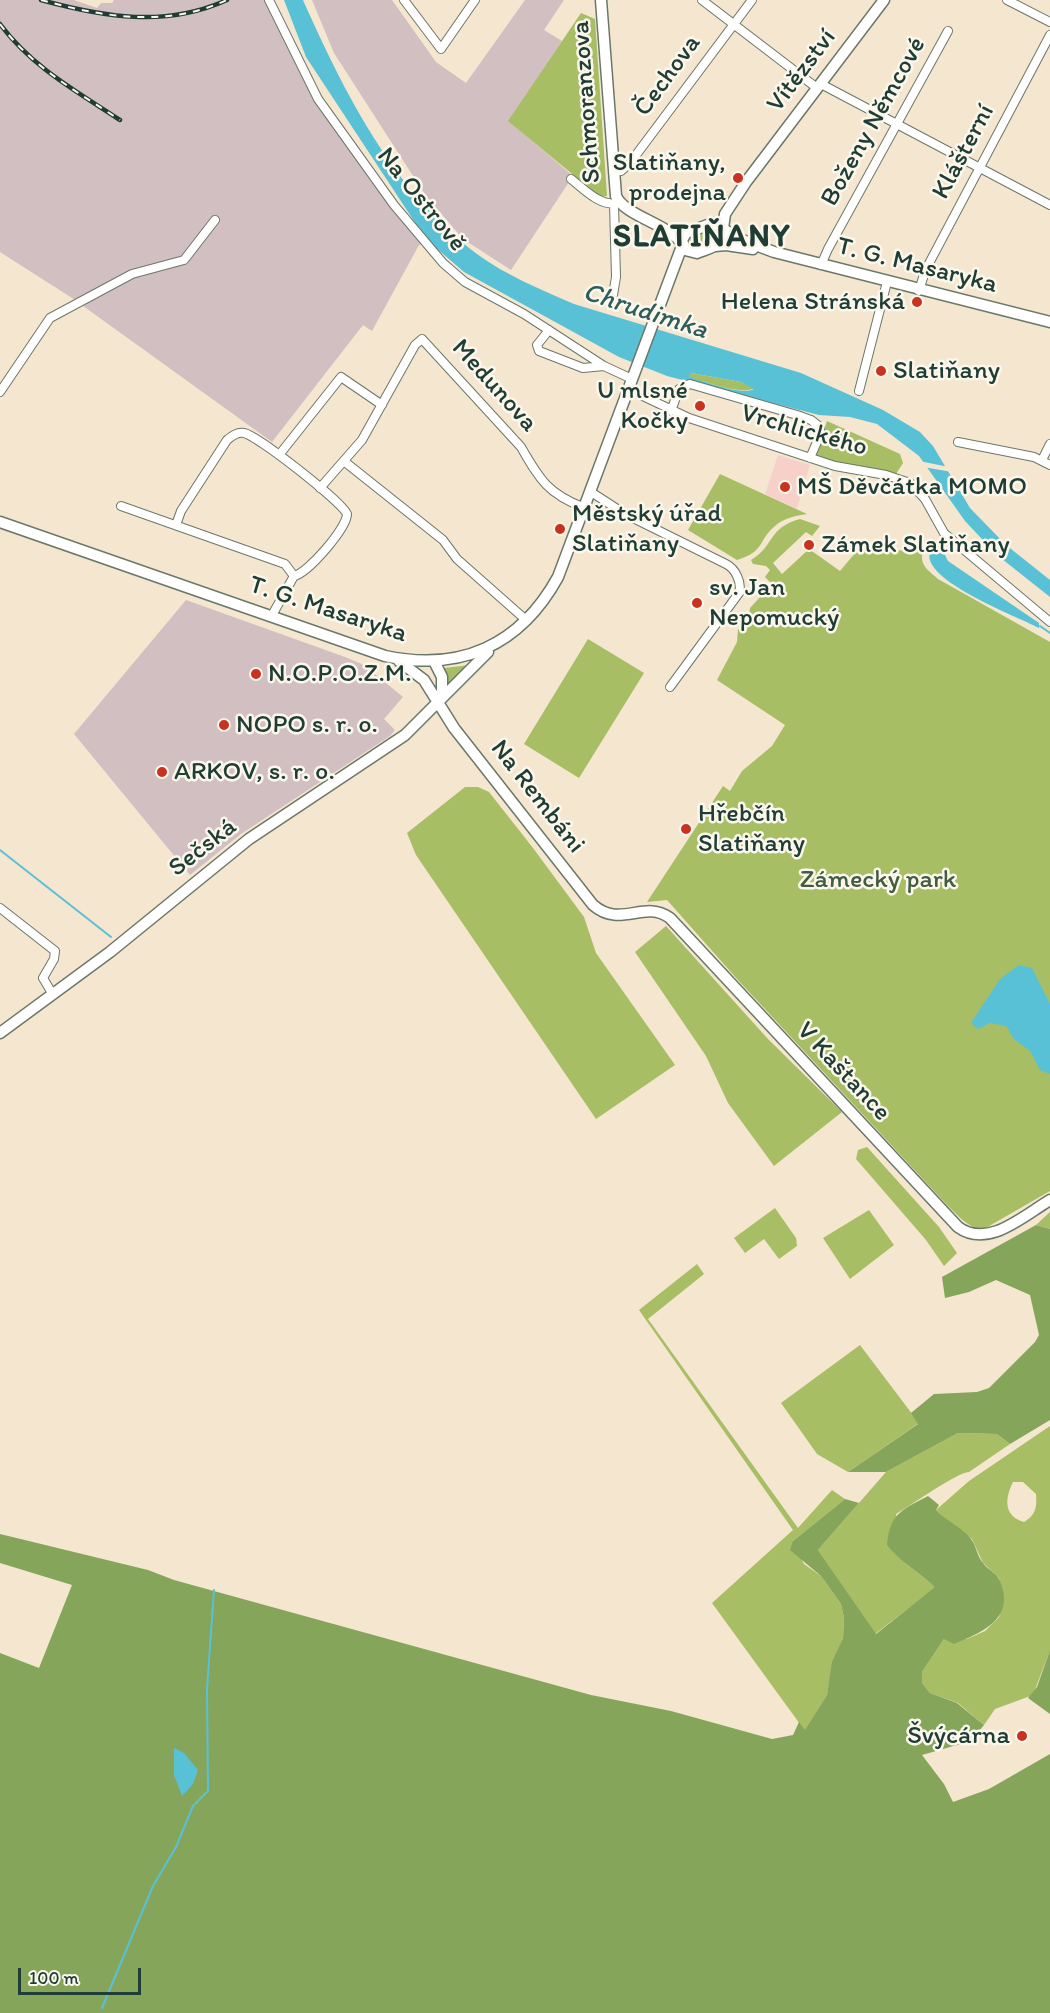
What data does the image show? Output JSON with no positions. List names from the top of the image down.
{
  "streets": {
    "street": [
      "Vítězství",
      "Čechova",
      "Schmoranzova",
      "Boženy Němcové",
      "Klášterní",
      "Na Ostrově",
      "T. G. Masaryka",
      "Medunova",
      "Vrchlického",
      "Na Rembáni",
      "Sečská",
      "V Kaštance"
    ]
  },
  "crossings": [
    ["Vítězství", "Schmoranzova"],
    ["Vítězství", "T. G. Masaryka"],
    ["Čechova", "Schmoranzova"],
    ["Schmoranzova", "T. G. Masaryka"],
    ["Boženy Němcové", "T. G. Masaryka"],
    ["Klášterní", "T. G. Masaryka"],
    ["Na Ostrově", "T. G. Masaryka"],
    ["Na Ostrově", "Vrchlického"],
    ["T. G. Masaryka", "Medunova"],
    ["T. G. Masaryka", "Vrchlického"],
    ["T. G. Masaryka", "Sečská"],
    ["Na Rembáni", "Sečská"],
    ["Na Rembáni", "V Kaštance"]
  ],
  "districts": ["SLATIŇANY"],
  "water": ["Chrudimka"],
  "parks": ["Zámecký park"],
  "places": [
    "Slatiňany, prodejna",
    "Helena Stránská",
    "Slatiňany",
    "U mlsné Kočky",
    "MŠ Děvčátka MOMO",
    "Městský úřad Slatiňany",
    "Zámek Slatiňany",
    "sv. Jan Nepomucký",
    "N.O.P.O.Z.M.",
    "NOPO s. r. o.",
    "ARKOV, s. r. o.",
    "Hřebčín Slatiňany",
    "Švýcárna"
  ],
  "scale_bar": "100 m"
}
